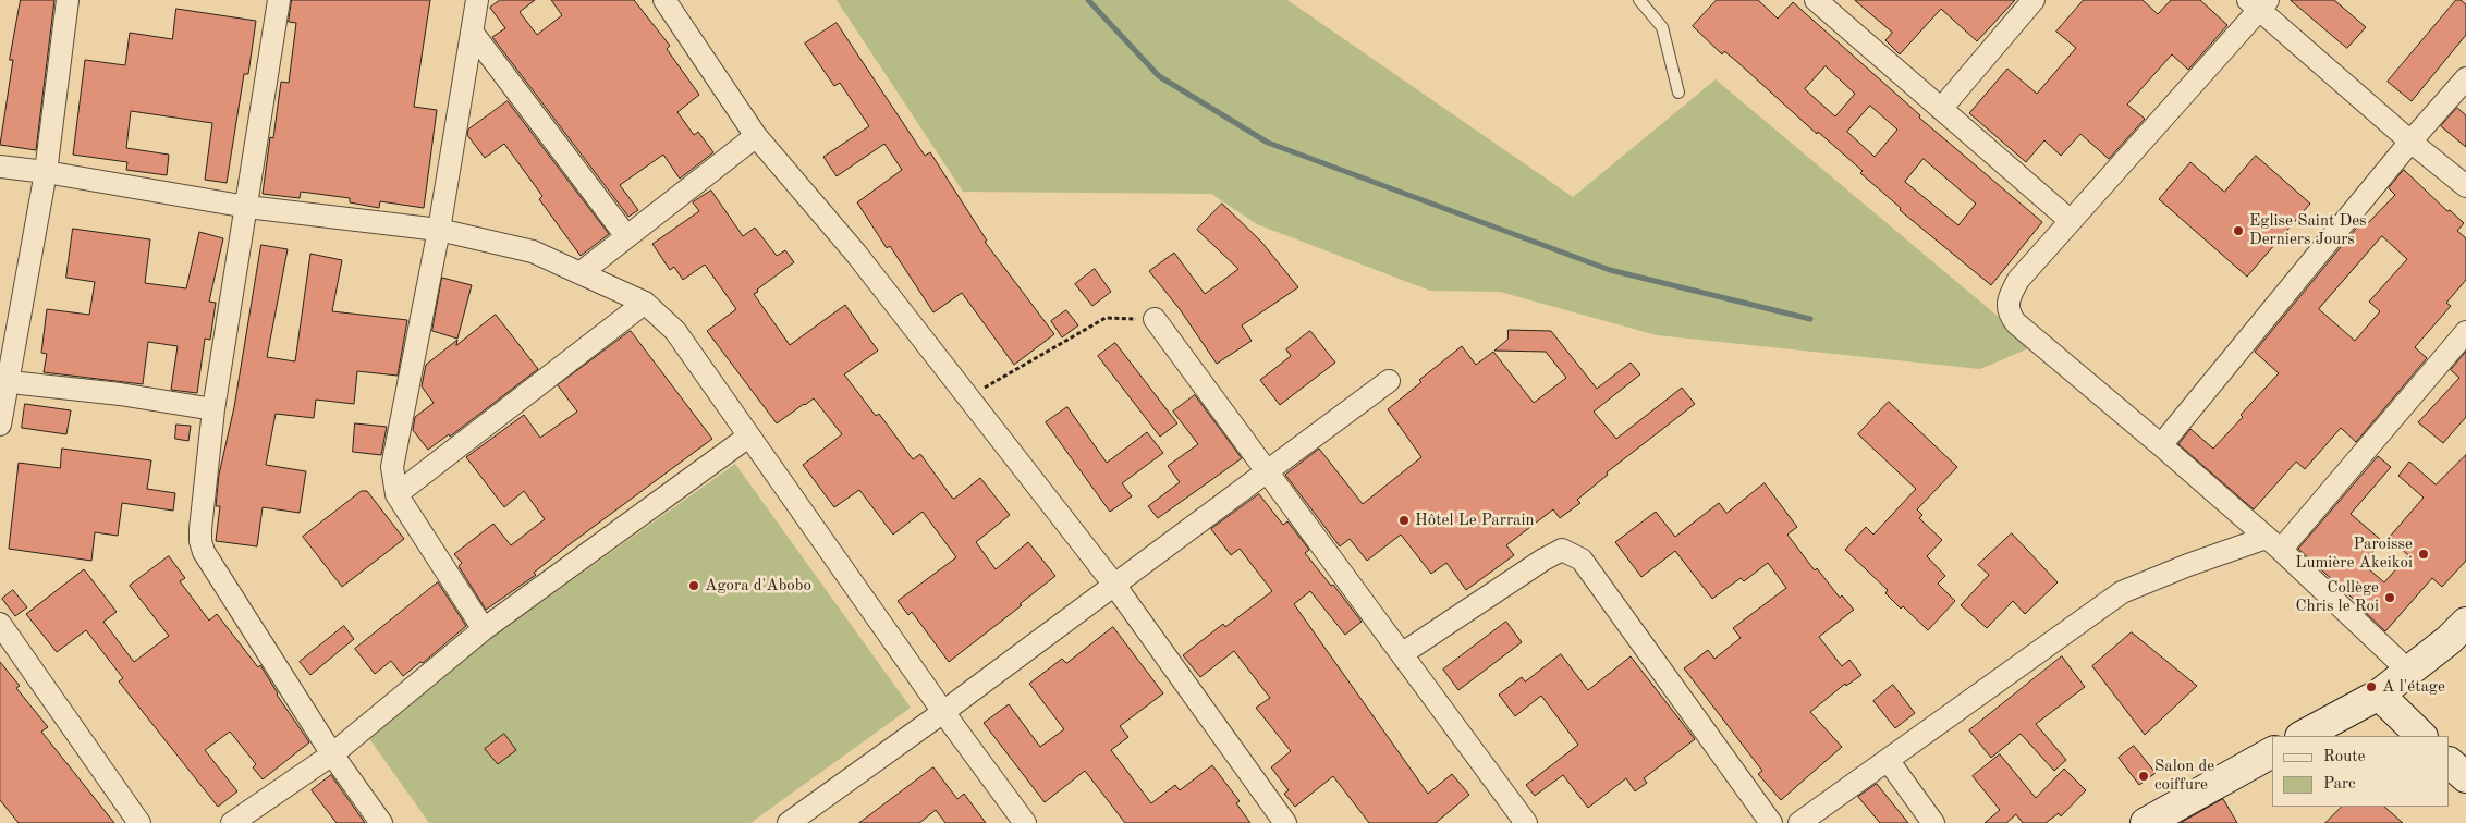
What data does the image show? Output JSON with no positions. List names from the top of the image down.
{
  "places": [
    "Eglise Saint Des Derniers Jours",
    "Hôtel Le Parrain",
    "Paroisse Lumière Akeikoi",
    "Agora d'Abobo",
    "Collège Chris le Roi",
    "A l'étage",
    "Salon de coiffure"
  ],
  "legend": ["Route", "Parc"]
}
